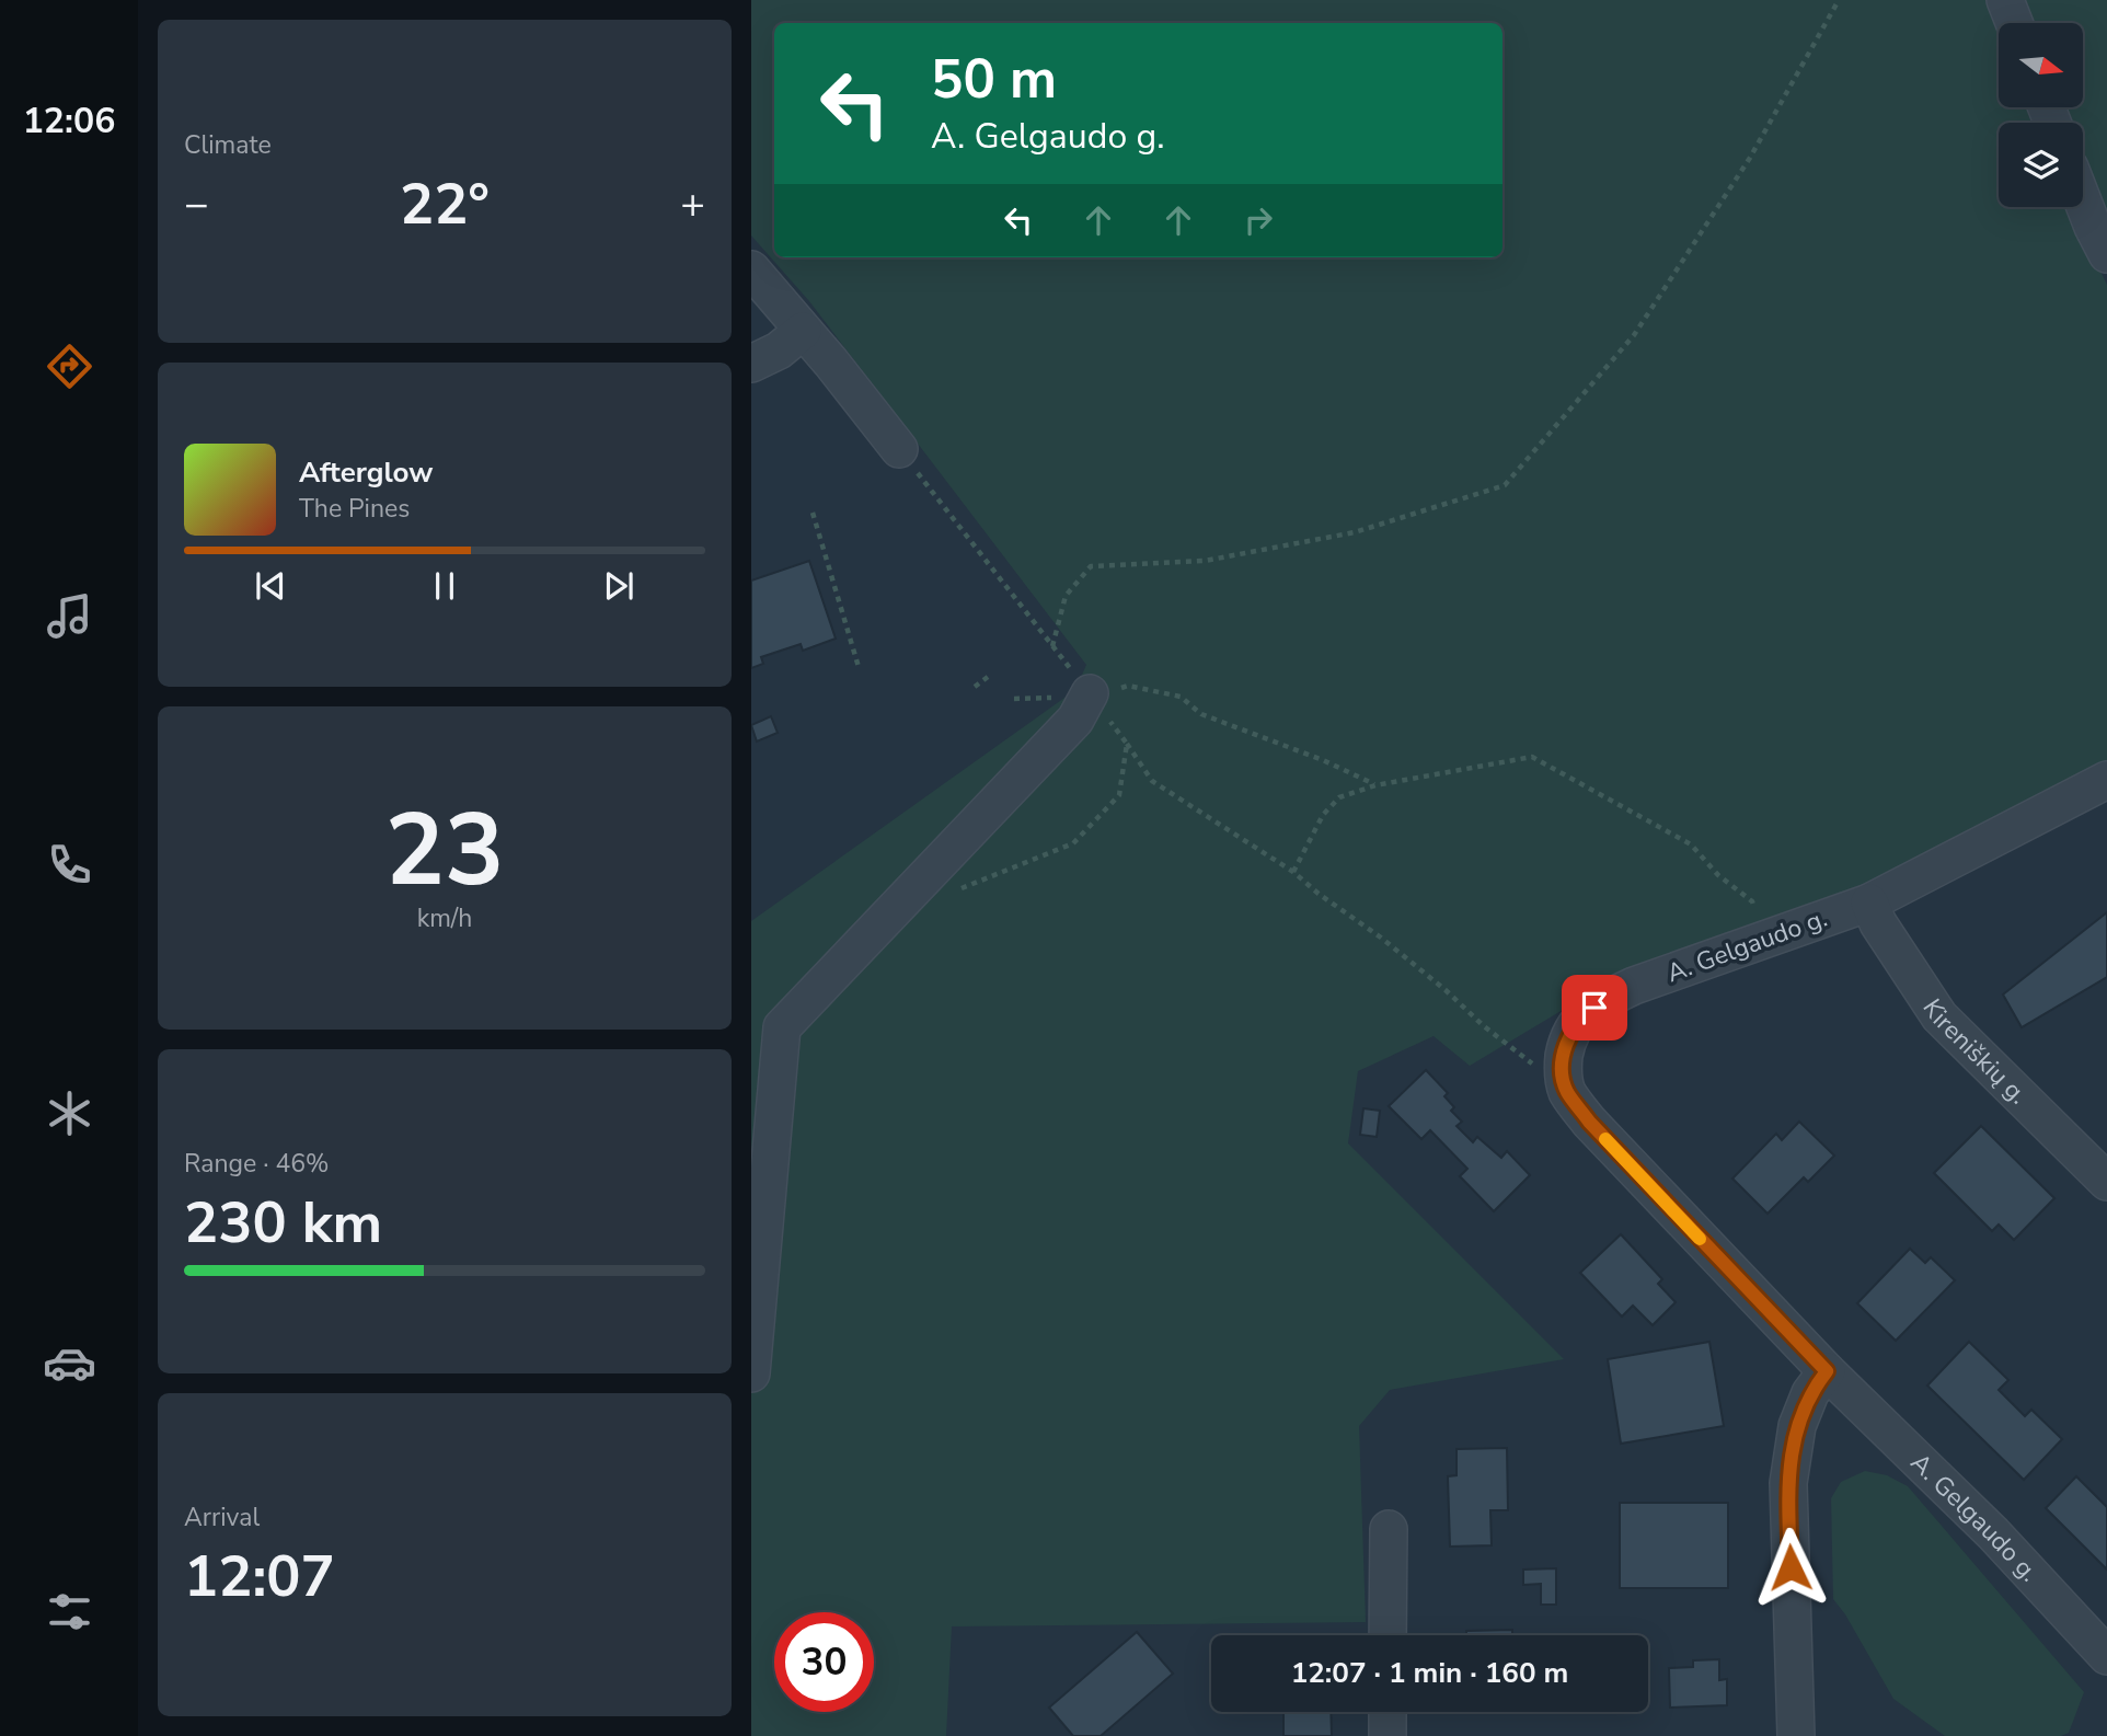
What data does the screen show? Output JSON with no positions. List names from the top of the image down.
{
  "streets": {
    "street": ["A. Gelgaudo g.", "Kireniškių g."]
  },
  "crossings": [
    ["A. Gelgaudo g.", "Kireniškių g."]
  ],
  "north": "right",
  "page": {
    "tabs": "12:06",
    "tile": [
      "Climate",
      ["23", "km/h"],
      ["Range · 46%", "230 km"],
      ["Arrival", "12:07"]
    ],
    "turn": ["50 m", "A. Gelgaudo g."],
    "heat": ["−", "22°", "+"],
    "song": ["Afterglow", "The Pines"],
    "limit": "30",
    "trip": "12:07 · 1 min · 160 m"
  }
}
